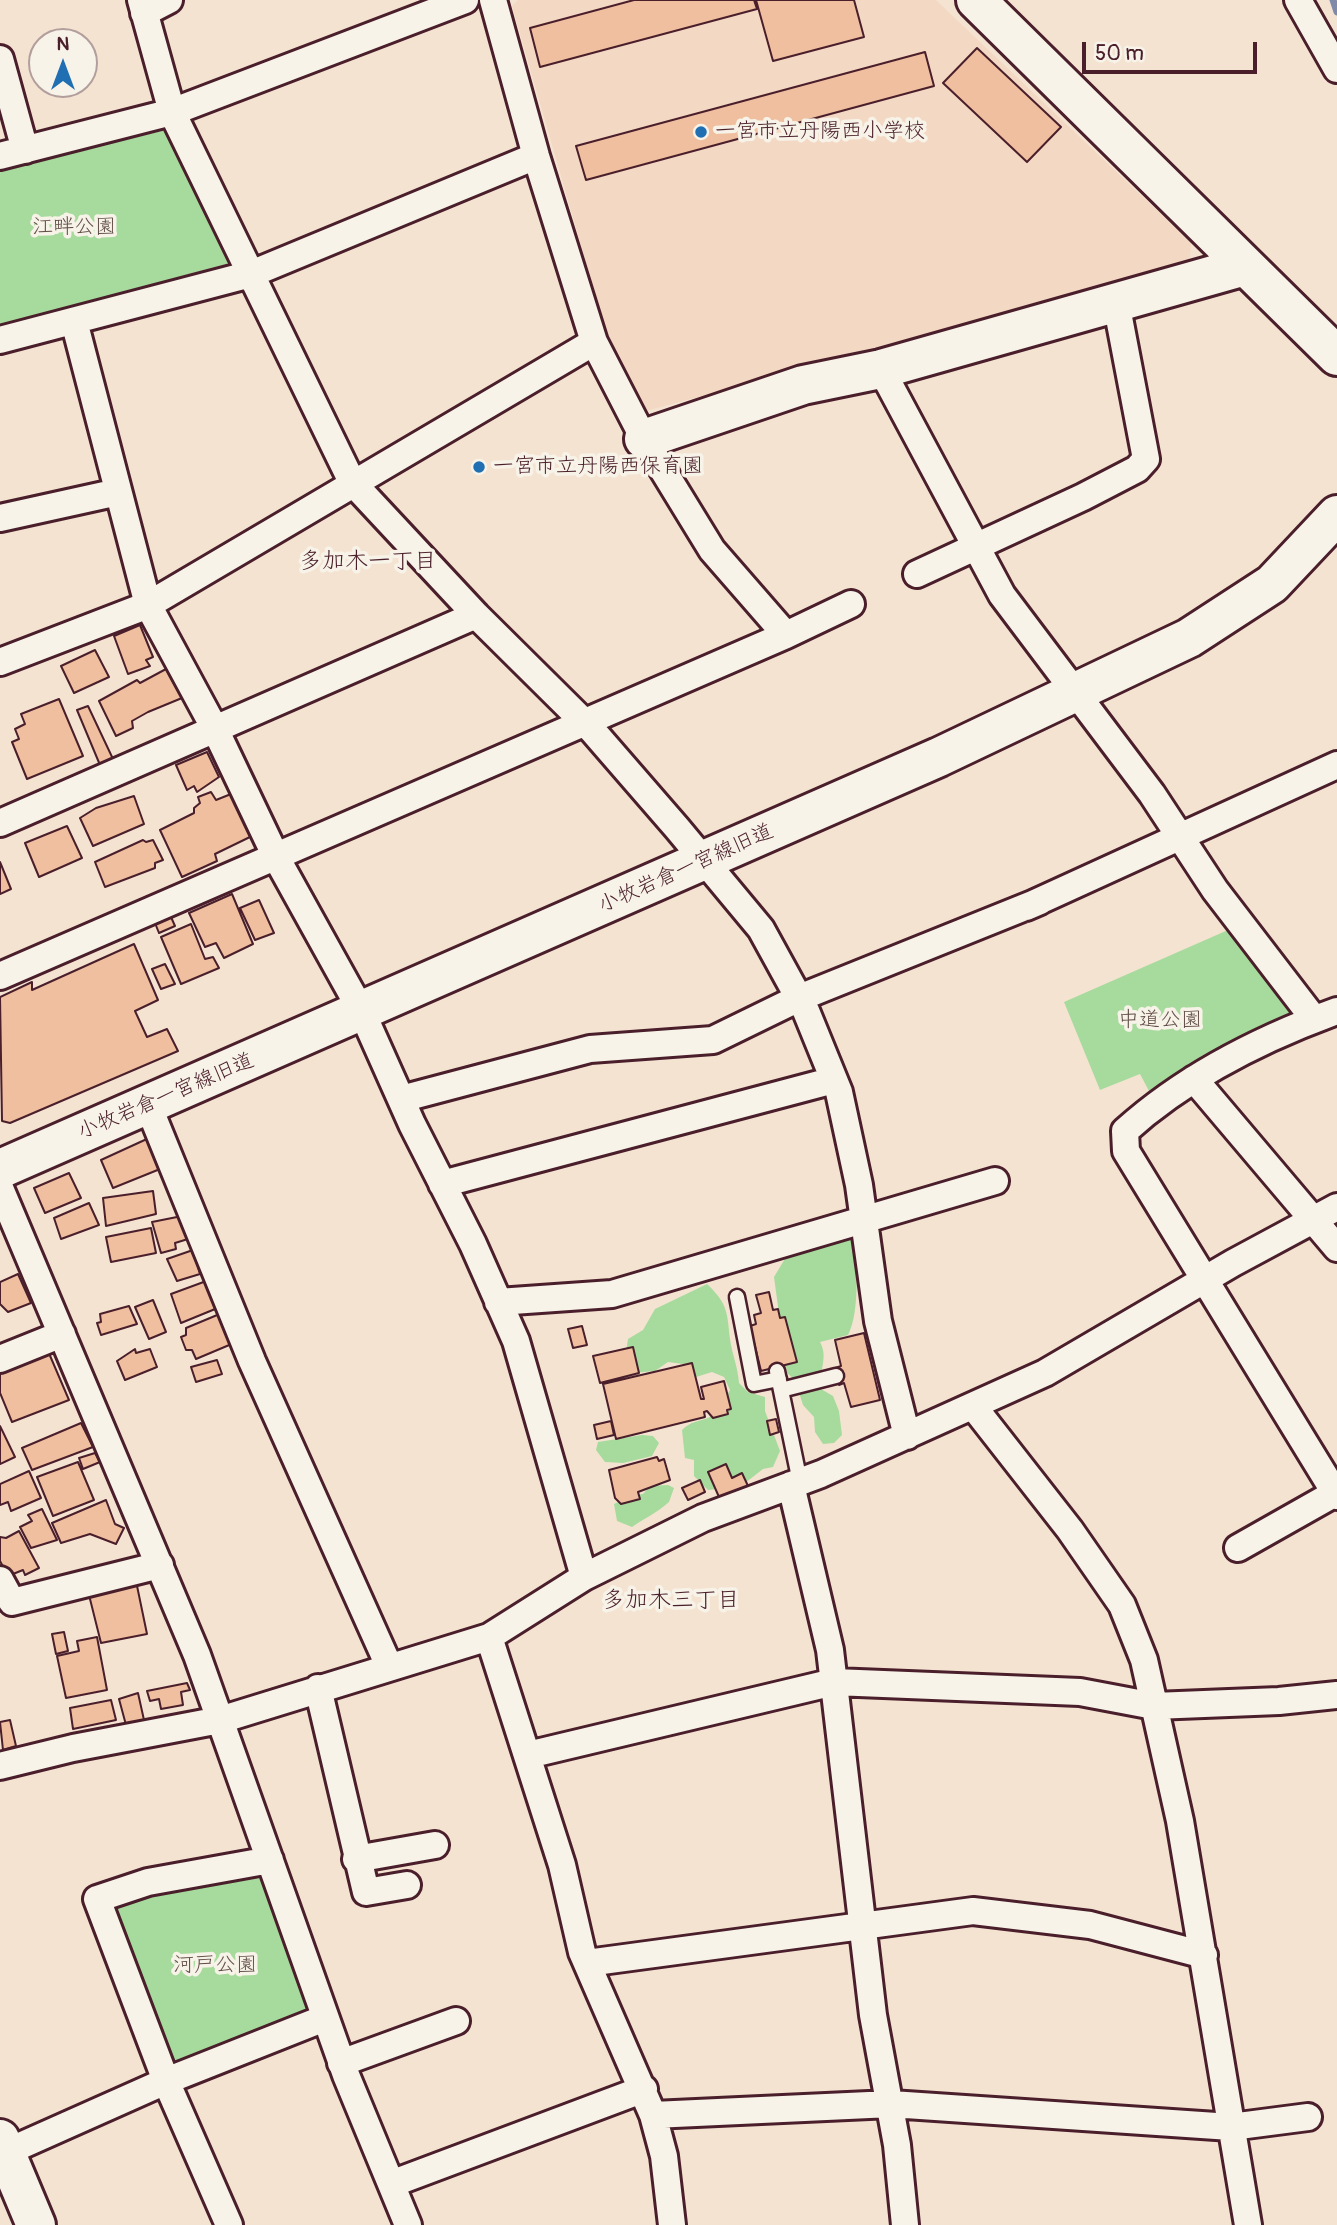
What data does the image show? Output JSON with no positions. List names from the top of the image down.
{
  "streets": {
    "street": ["小牧岩倉一宮線旧道"]
  },
  "districts": ["多加木一丁目", "多加木三丁目"],
  "parks": ["江畔公園", "中道公園", "河戸公園"],
  "places": ["一宮市立丹陽西小学校", "一宮市立丹陽西保育園"],
  "scale_bar": "50 m",
  "north": "top"
}
